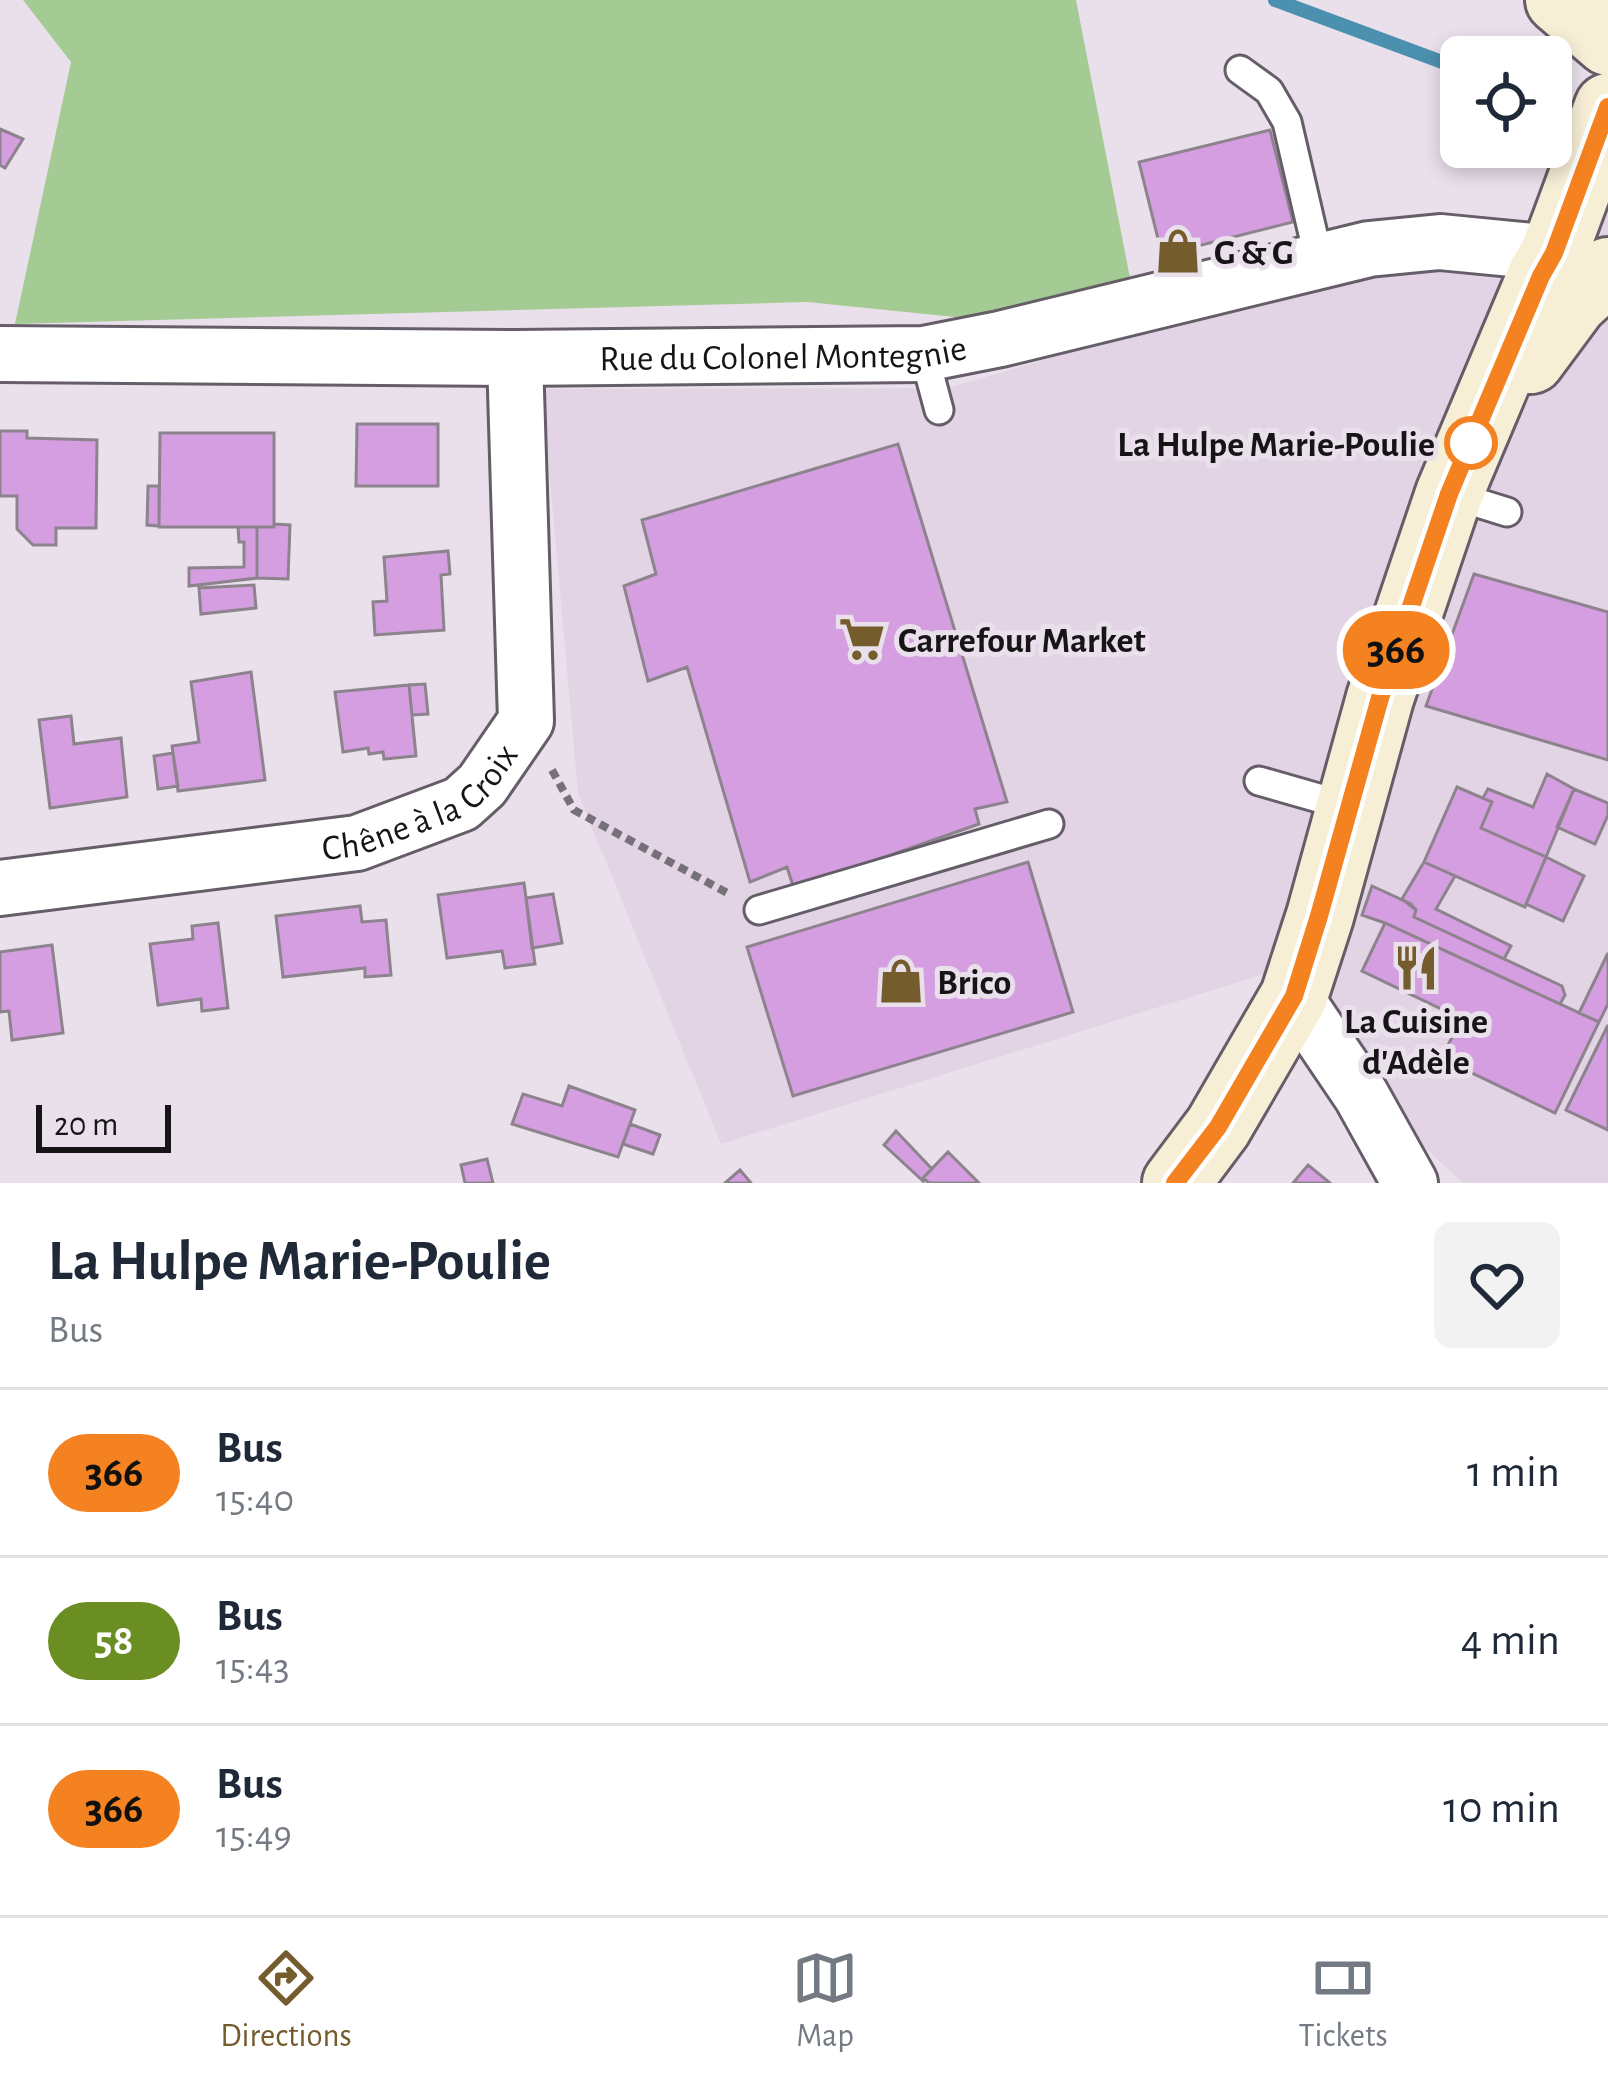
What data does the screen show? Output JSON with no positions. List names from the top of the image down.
{
  "streets": {
    "street": ["Rue du Colonel Montegnie", "Chêne à la Croix"]
  },
  "crossings": [
    ["Rue du Colonel Montegnie", "Chêne à la Croix"]
  ],
  "places": {
    "shop": ["G & G", "Brico"],
    "other": ["La Hulpe Marie-Poulie"],
    "supermarket": ["Carrefour Market"],
    "restaurant": ["La Cuisine d'Adèle"]
  },
  "lines": ["bus line 366"],
  "scale_bar": "20 m",
  "page": {
    "on_map": "366",
    "scale": "20 m",
    "heading": ["La Hulpe Marie-Poulie", "Bus"],
    "list": [
      {
        "mark": "366",
        "name": "Bus",
        "note": "15:40",
        "value": "1 min"
      },
      {
        "mark": "58",
        "name": "Bus",
        "note": "15:43",
        "value": "4 min"
      },
      {
        "mark": "366",
        "name": "Bus",
        "note": "15:49",
        "value": "10 min"
      }
    ],
    "tabs": ["Directions", "Map", "Tickets"]
  }
}
